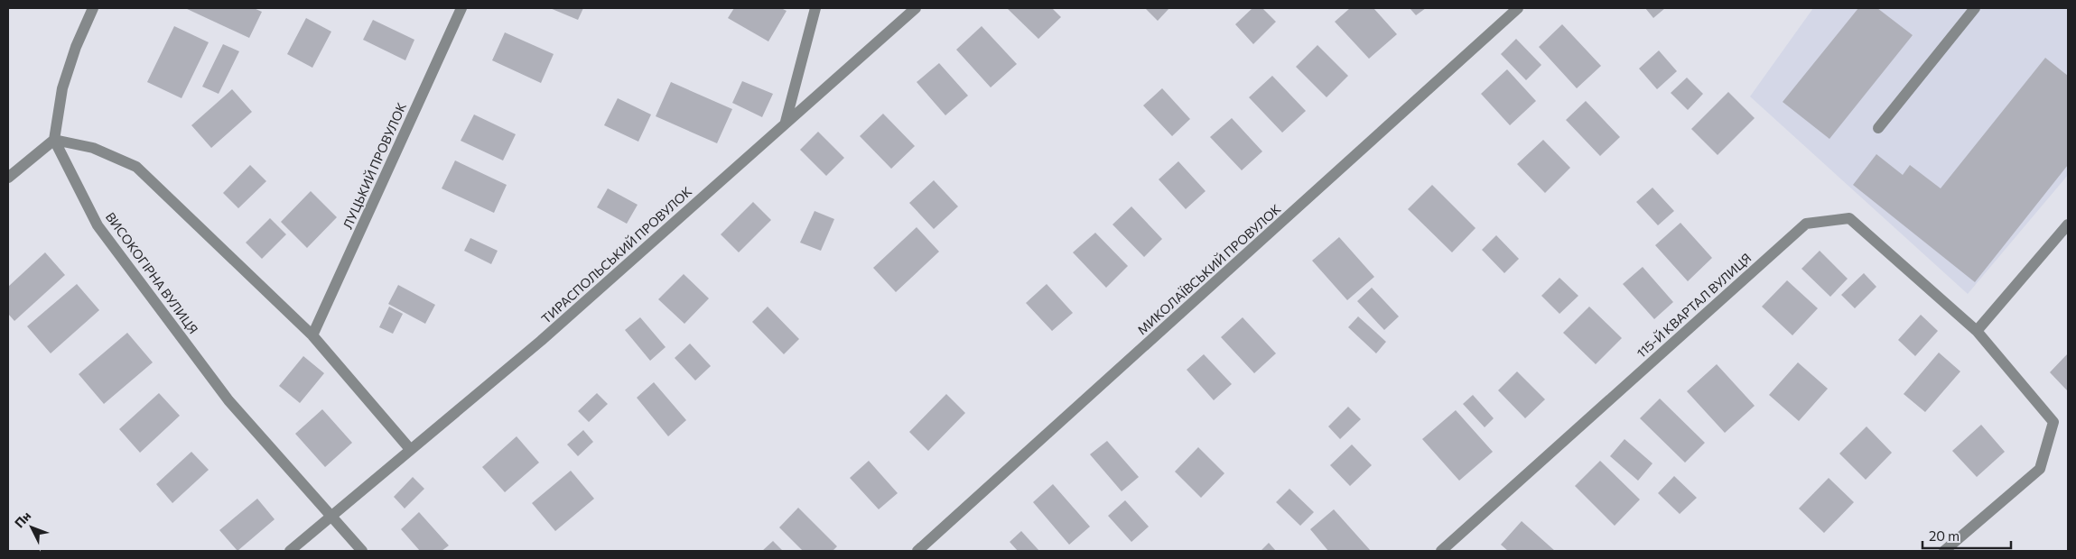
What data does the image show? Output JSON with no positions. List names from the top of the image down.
{
  "streets": {
    "street": [
      "ЛУЦЬКИЙ ПРОВУЛОК",
      "ТИРАСПОЛЬСЬКИЙ ПРОВУЛОК",
      "МИКОЛАЇВСЬКИЙ ПРОВУЛОК",
      "ВИСОКОГІРНА ВУЛИЦЯ",
      "115-Й КВАРТАЛ ВУЛИЦЯ"
    ]
  },
  "crossings": [
    ["ТИРАСПОЛЬСЬКИЙ ПРОВУЛОК", "ВИСОКОГІРНА ВУЛИЦЯ"]
  ],
  "scale_bar": "20 m",
  "north": "top left"
}
